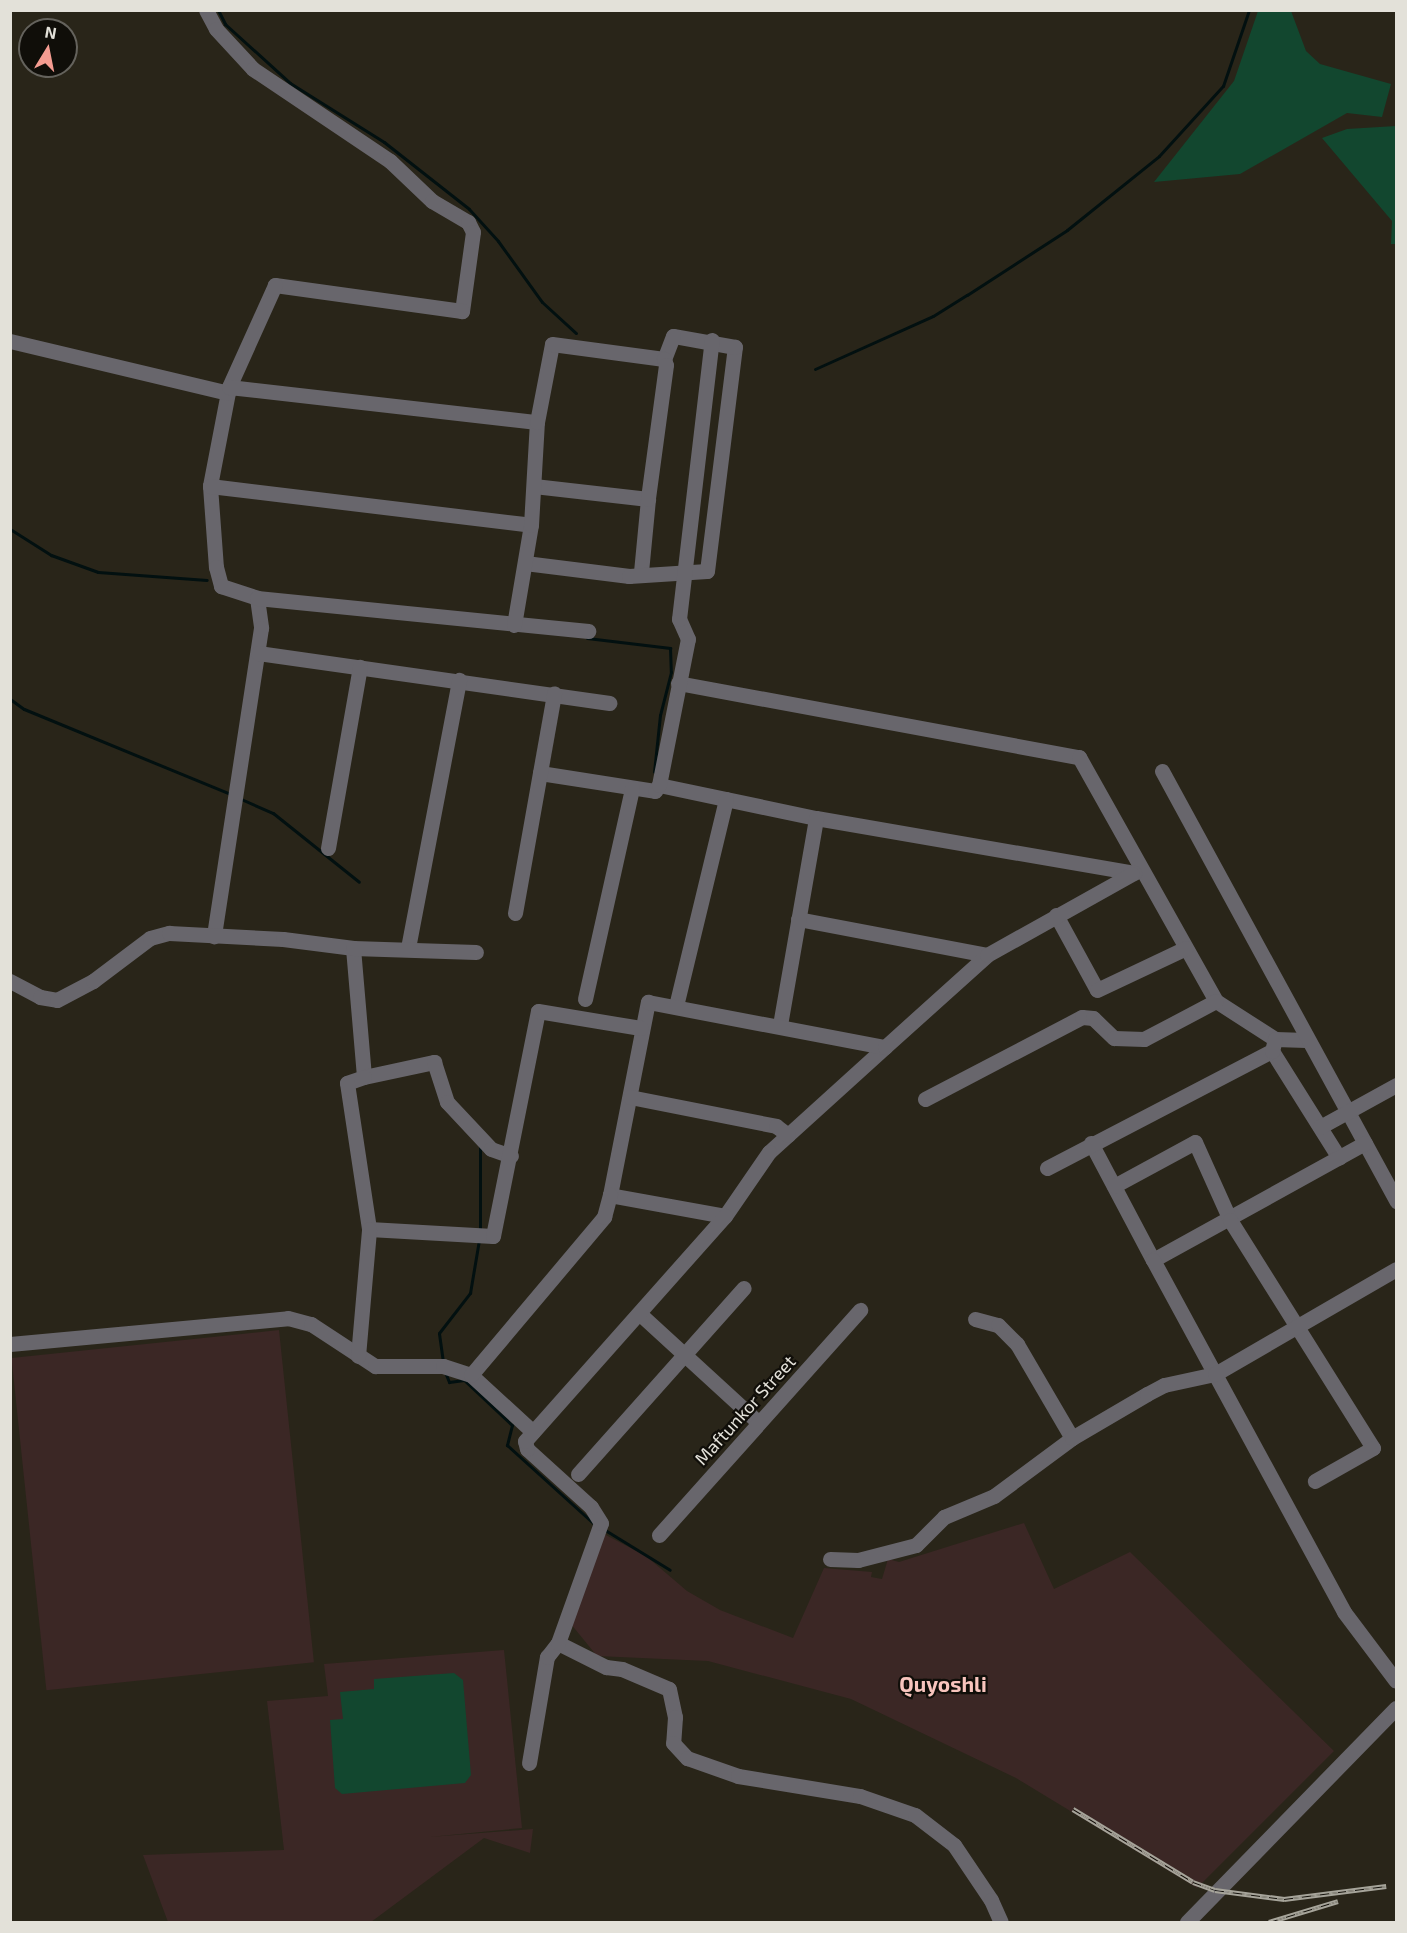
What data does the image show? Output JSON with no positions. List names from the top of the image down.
{
  "streets": {
    "street": ["Maftunkor Street"]
  },
  "districts": ["Quyoshli"],
  "north": "top"
}
